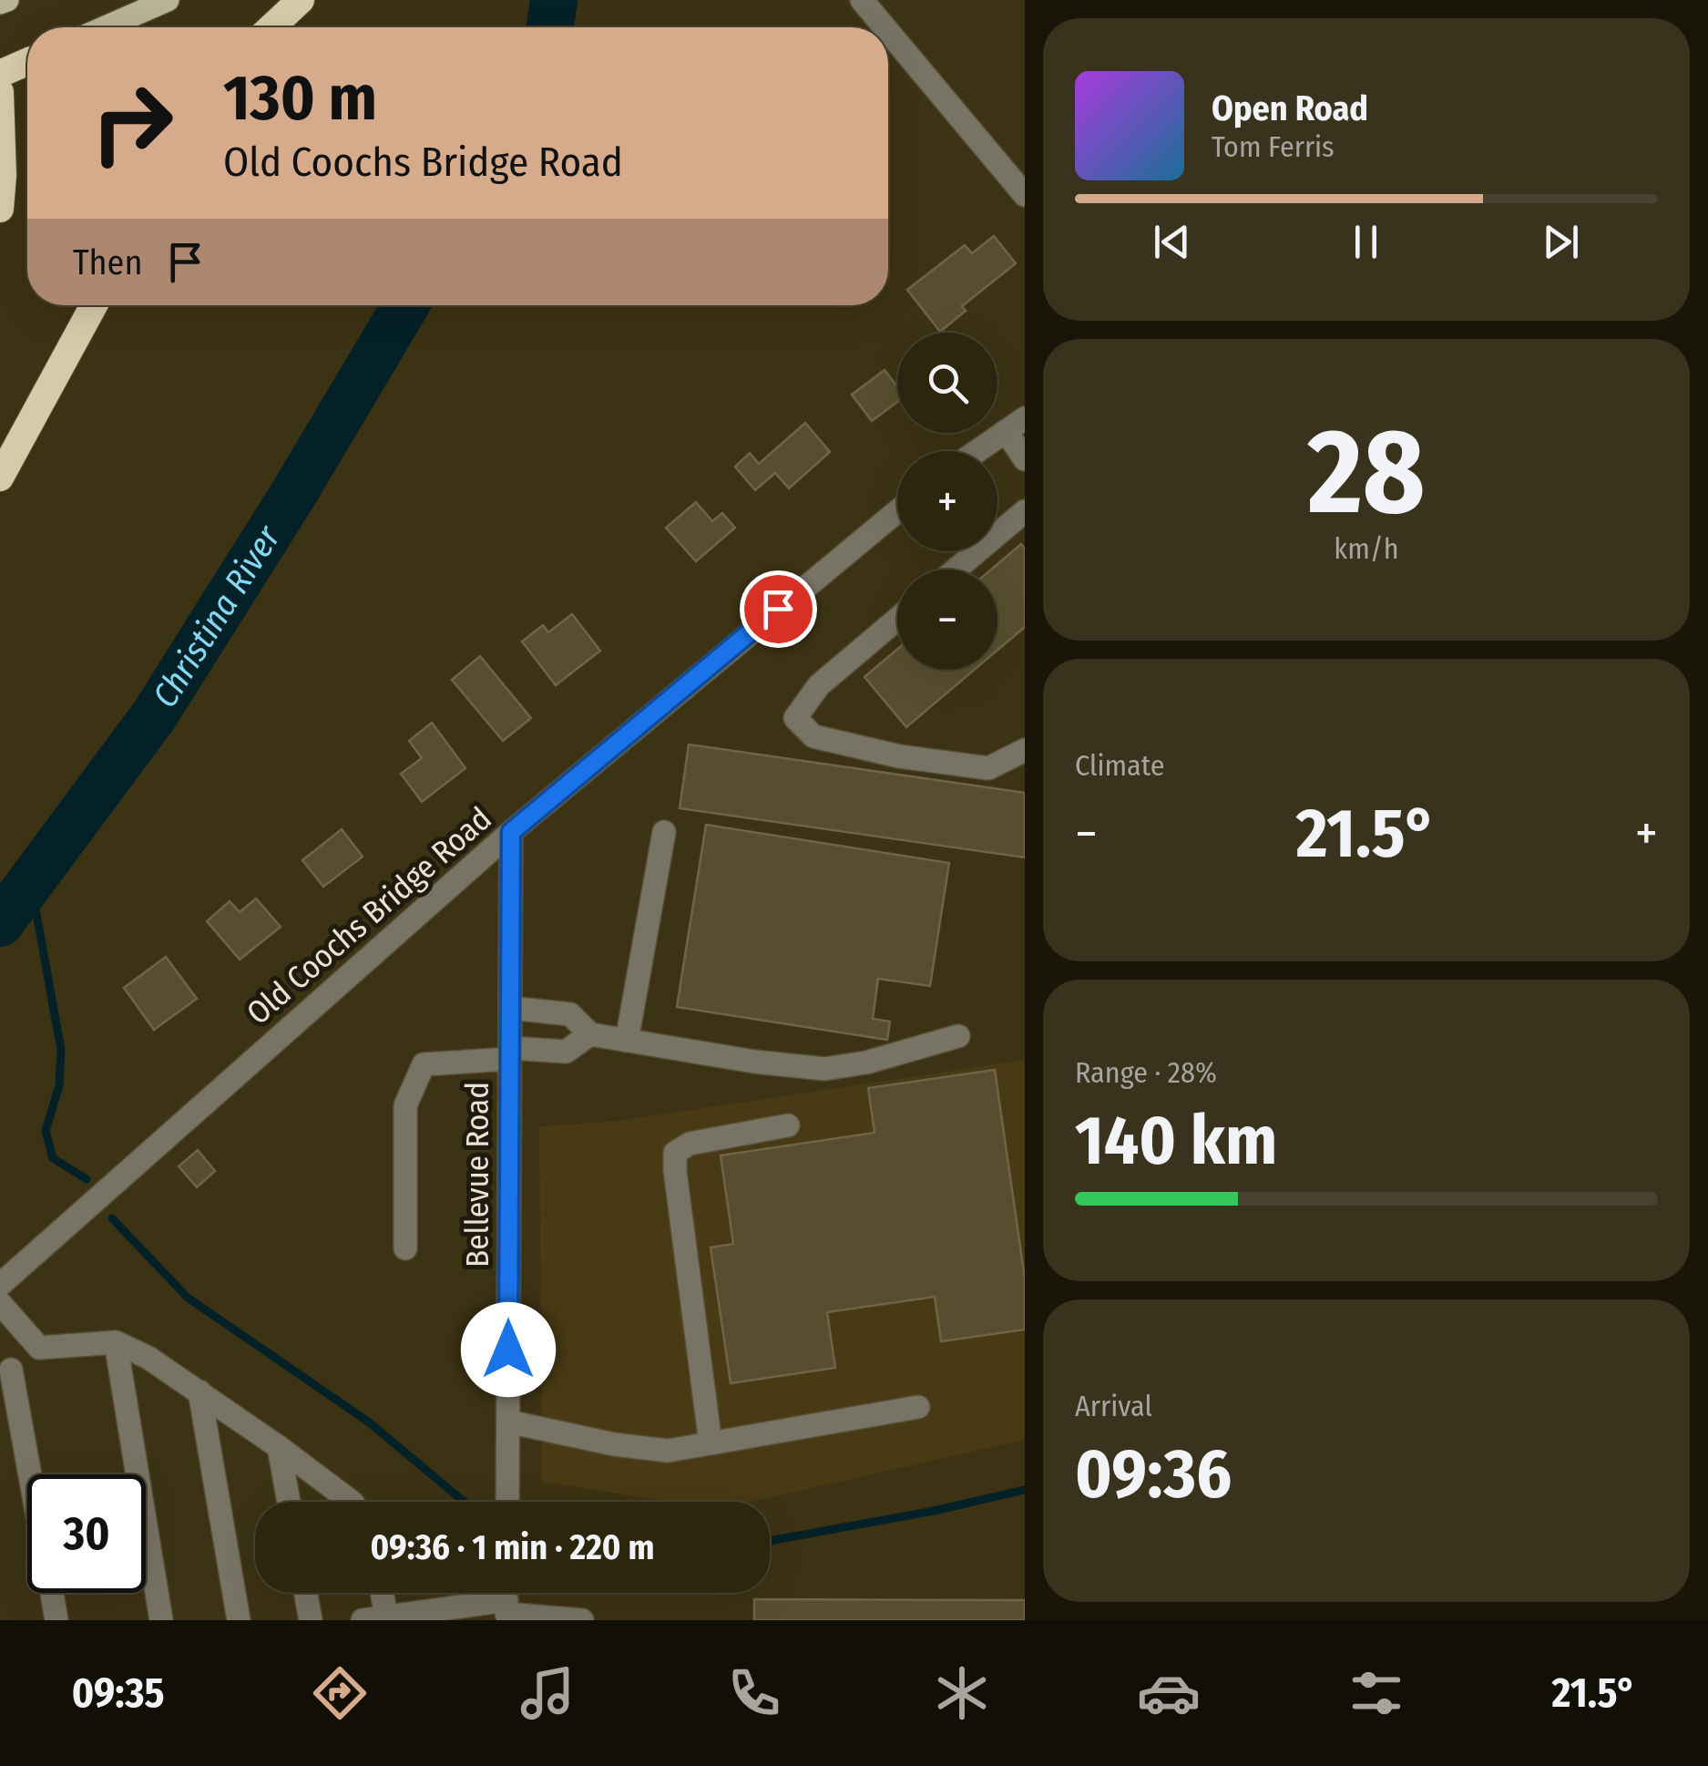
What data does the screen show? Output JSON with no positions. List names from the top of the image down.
{
  "streets": {
    "street": ["Old Coochs Bridge Road", "Bellevue Road"]
  },
  "crossings": [
    ["Old Coochs Bridge Road", "Bellevue Road"]
  ],
  "water": ["Christina River"],
  "page": {
    "turn": ["130 m", "Old Coochs Bridge Road"],
    "song": ["Open Road", "Tom Ferris"],
    "then": "Then",
    "map_buttons": ["+", "−"],
    "tile": [
      ["28", "km/h"],
      "Climate",
      ["Range · 28%", "140 km"],
      ["Arrival", "09:36"]
    ],
    "heat": ["−", "21.5°", "+"],
    "limit": "30",
    "trip": "09:36 · 1 min · 220 m",
    "tabs": ["09:35", "21.5°"]
  }
}
